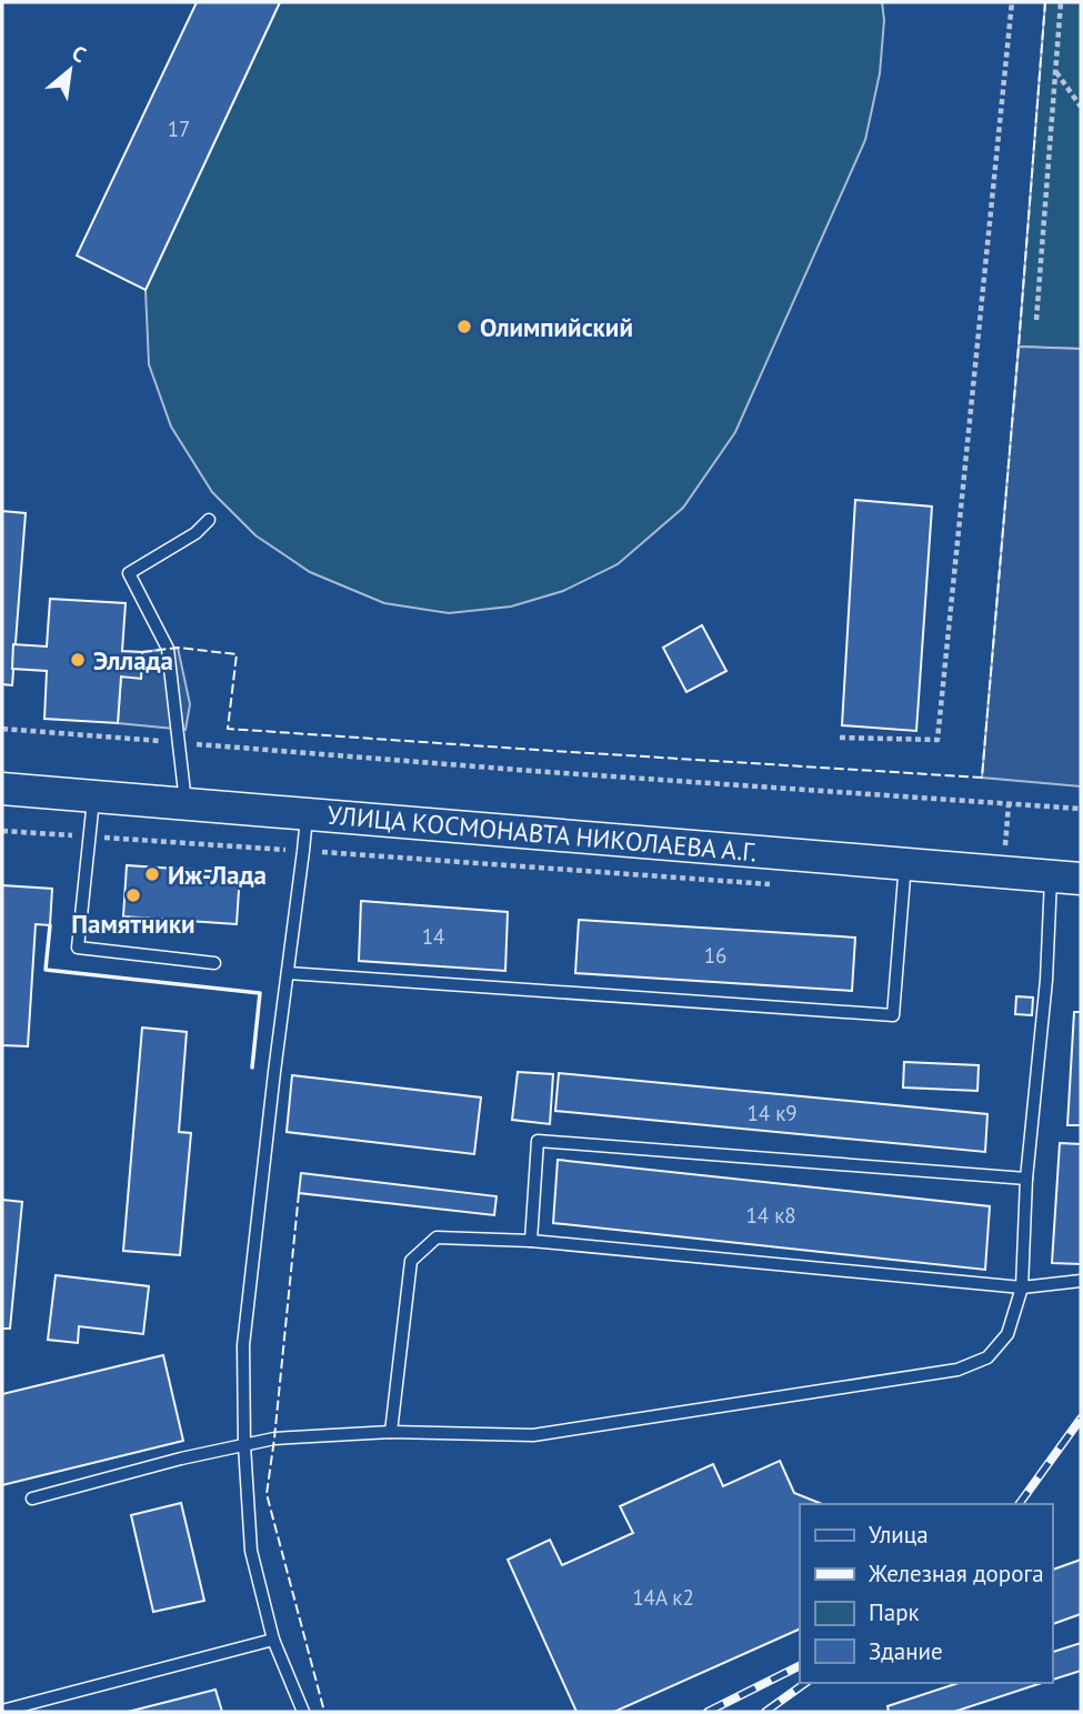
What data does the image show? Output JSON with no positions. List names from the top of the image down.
{
  "streets": {
    "street": ["УЛИЦА КОСМОНАВТА НИКОЛАЕВА А.Г."]
  },
  "places": [
    "Олимпийский",
    "Эллада",
    "Иж-Лада",
    "Памятники"
  ],
  "house_numbers": [
    "17",
    "14",
    "16",
    "14 к9",
    "14 к8",
    "14А к2"
  ],
  "legend": [
    "Улица",
    "Железная дорога",
    "Парк",
    "Здание"
  ],
  "north": "top right"
}
